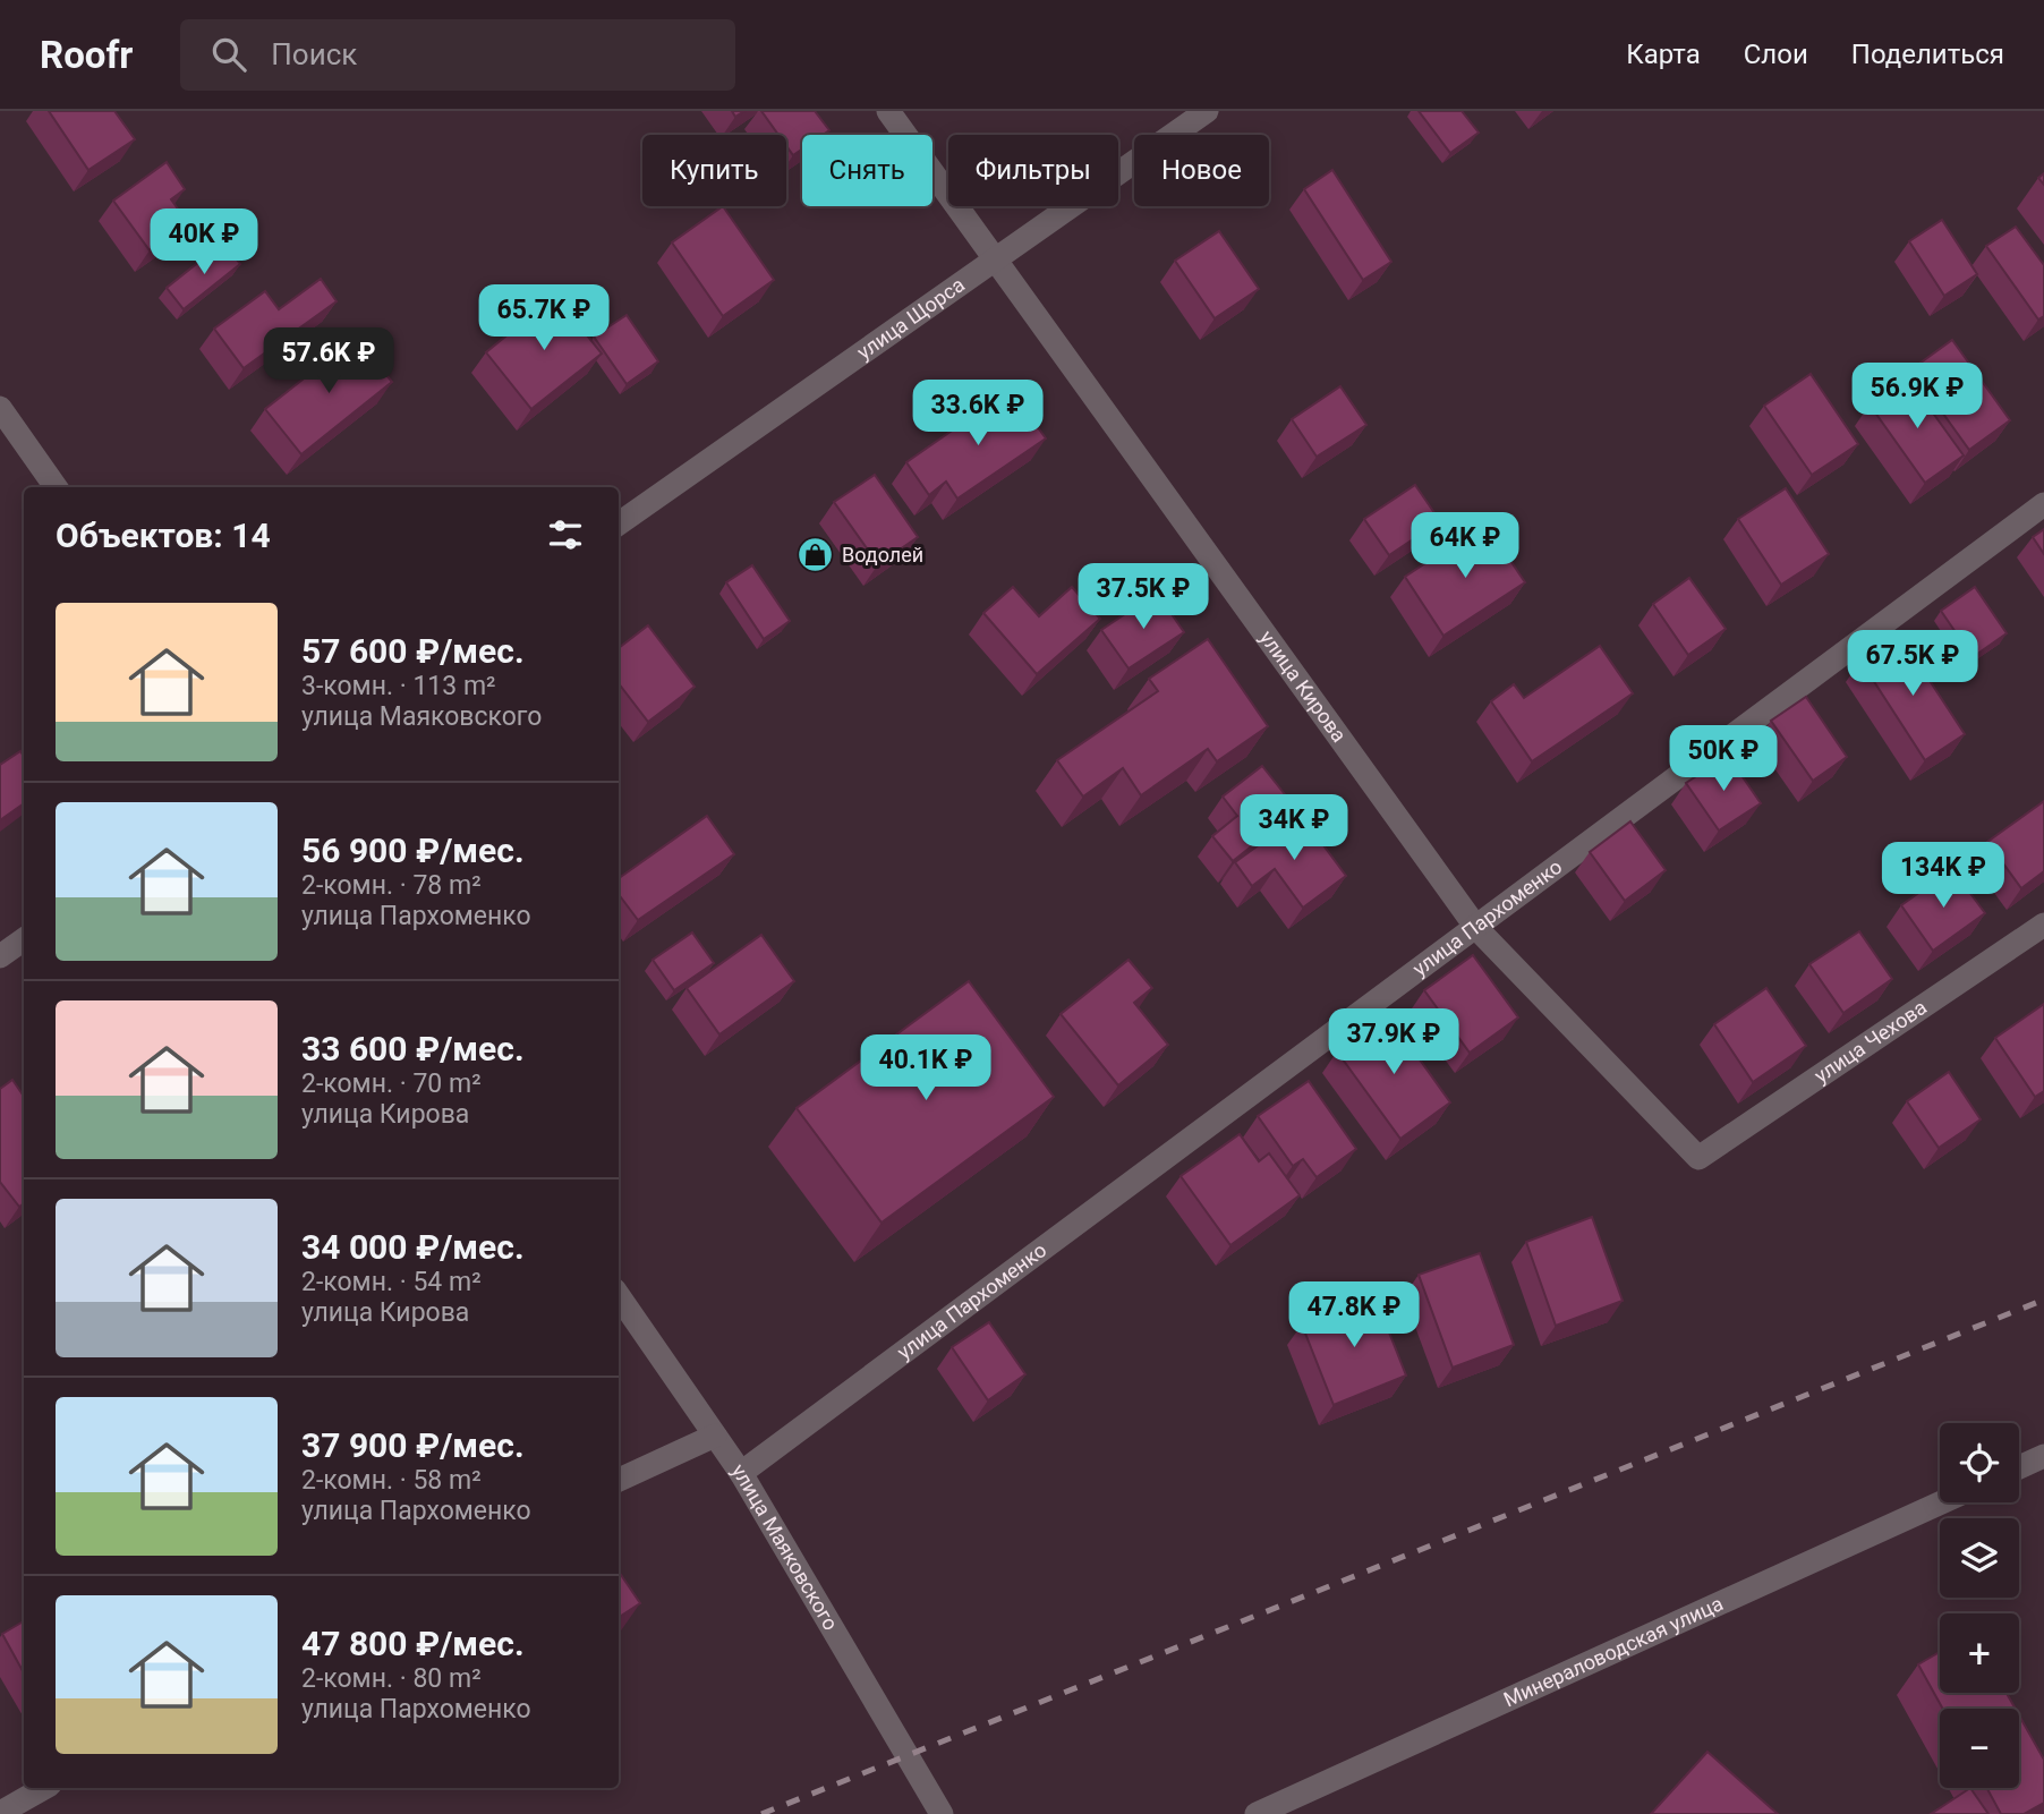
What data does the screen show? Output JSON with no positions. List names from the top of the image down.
{
  "streets": {
    "street": [
      "улица Щорса",
      "улица Кирова",
      "улица Пархоменко",
      "улица Чехова",
      "улица Маяковского",
      "Минераловодская улица"
    ]
  },
  "crossings": [
    ["улица Щорса", "улица Кирова"],
    ["улица Кирова", "улица Пархоменко"],
    ["улица Кирова", "улица Чехова"],
    ["улица Пархоменко", "улица Маяковского"]
  ],
  "places": {
    "shop": ["Водолей"]
  },
  "page": {
    "header": "Roofr",
    "search": "Поиск",
    "nav": ["Карта", "Слои", "Поделиться"],
    "chip": [
      "Купить",
      "Снять",
      "Фильтры",
      "Новое"
    ],
    "price": [
      "40K ₽",
      "65.7K ₽",
      "57.6K ₽",
      "56.9K ₽",
      "33.6K ₽",
      "64K ₽",
      "37.5K ₽",
      "67.5K ₽",
      "50K ₽",
      "34K ₽",
      "134K ₽",
      "37.9K ₽",
      "40.1K ₽",
      "47.8K ₽"
    ],
    "heading": "Объектов: 14",
    "list": [
      {
        "name": "57 600 ₽/мес.",
        "note": "3-комн. · 113 m² · улица Маяковского"
      },
      {
        "name": "56 900 ₽/мес.",
        "note": "2-комн. · 78 m² · улица Пархоменко"
      },
      {
        "name": "33 600 ₽/мес.",
        "note": "2-комн. · 70 m² · улица Кирова"
      },
      {
        "name": "34 000 ₽/мес.",
        "note": "2-комн. · 54 m² · улица Кирова"
      },
      {
        "name": "37 900 ₽/мес.",
        "note": "2-комн. · 58 m² · улица Пархоменко"
      },
      {
        "name": "47 800 ₽/мес.",
        "note": "2-комн. · 80 m² · улица Пархоменко"
      }
    ],
    "map_buttons": ["+", "−"]
  }
}
